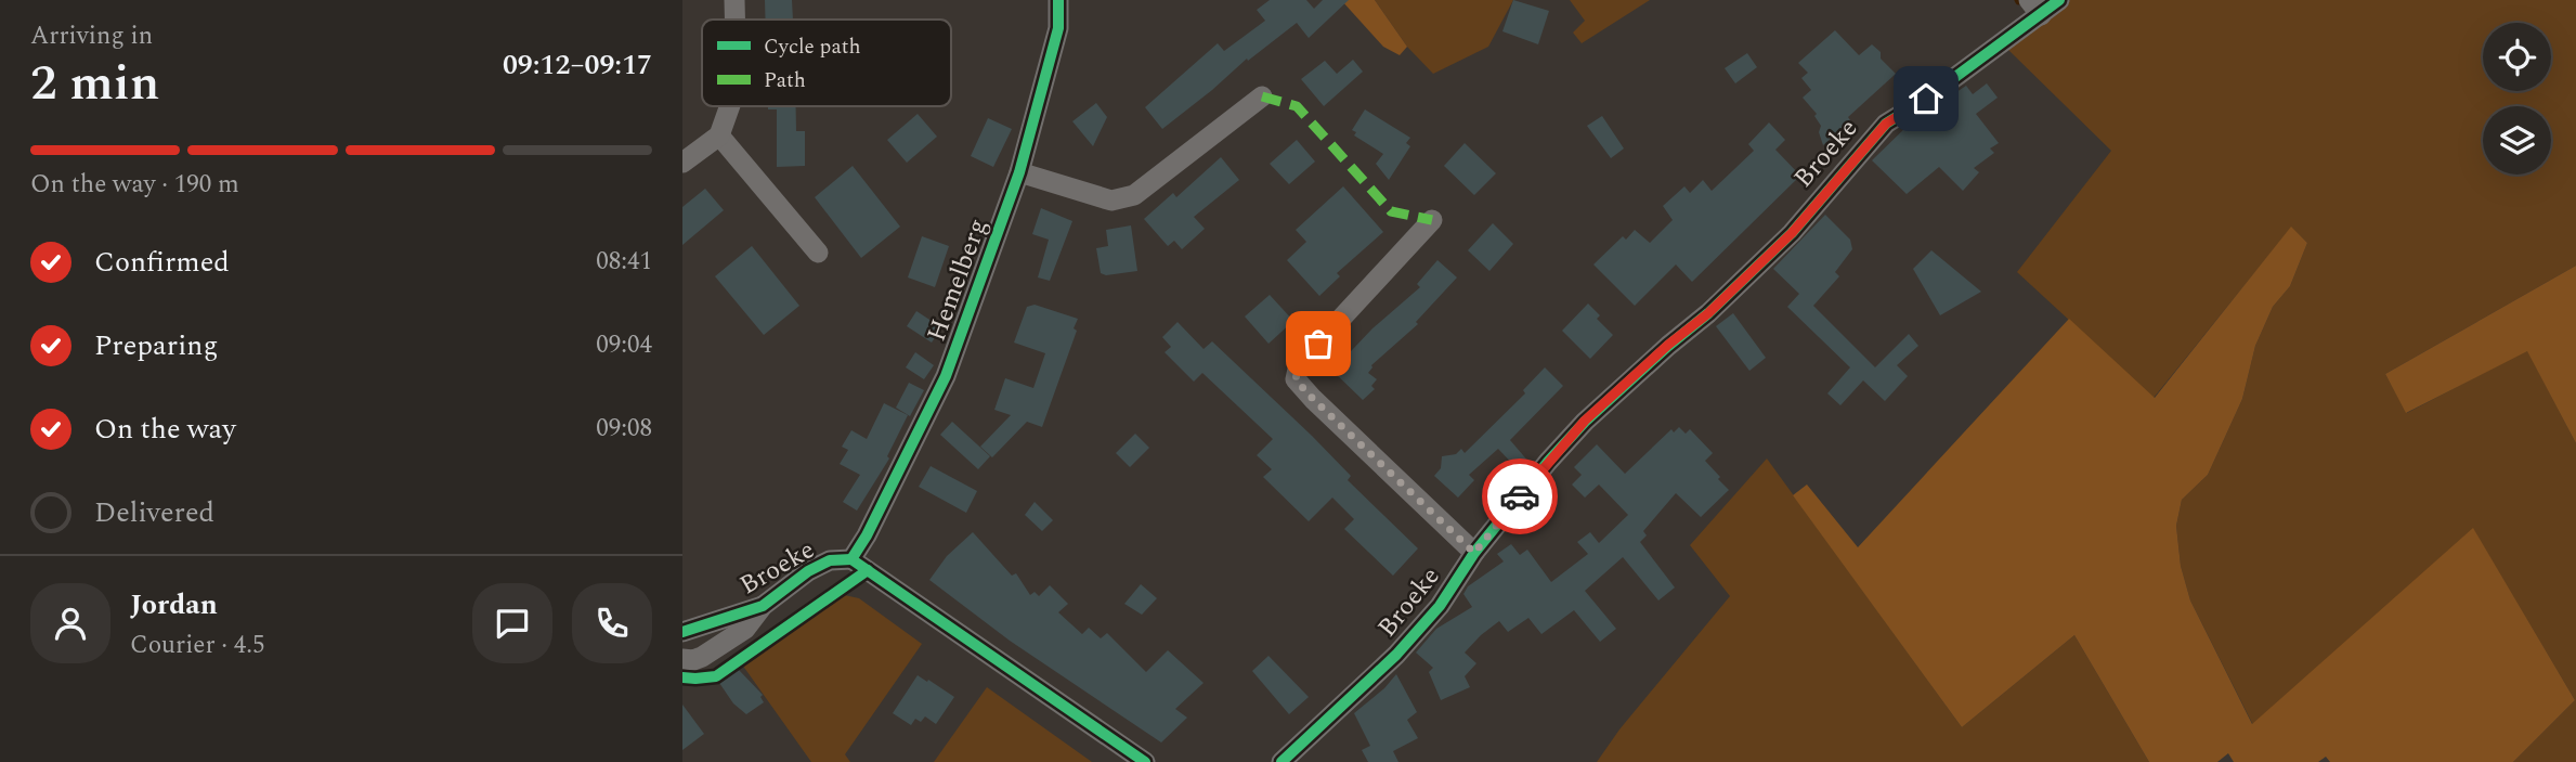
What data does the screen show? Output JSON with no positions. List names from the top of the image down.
{
  "streets": {
    "street": ["Broeke", "Hemelberg"]
  },
  "crossings": [
    ["Broeke", "Hemelberg"]
  ],
  "legend": ["Cycle path", "Path"],
  "page": {
    "heading": ["2 min", "Arriving in", "09:12–09:17"],
    "panel": ["Jordan", "Courier · 4.5"],
    "bar": "On the way · 190 m",
    "list": [
      ["Confirmed", "08:41"],
      ["Preparing", "09:04"],
      ["On the way", "09:08"],
      "Delivered"
    ]
  }
}
